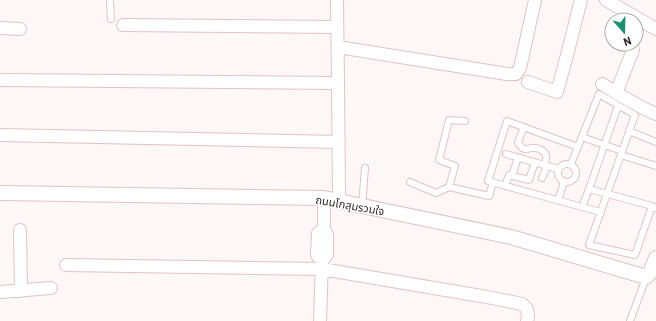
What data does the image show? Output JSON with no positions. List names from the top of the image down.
{
  "streets": {
    "street": ["ถนนโกสุมรวมใจ"]
  },
  "north": "bottom"
}
